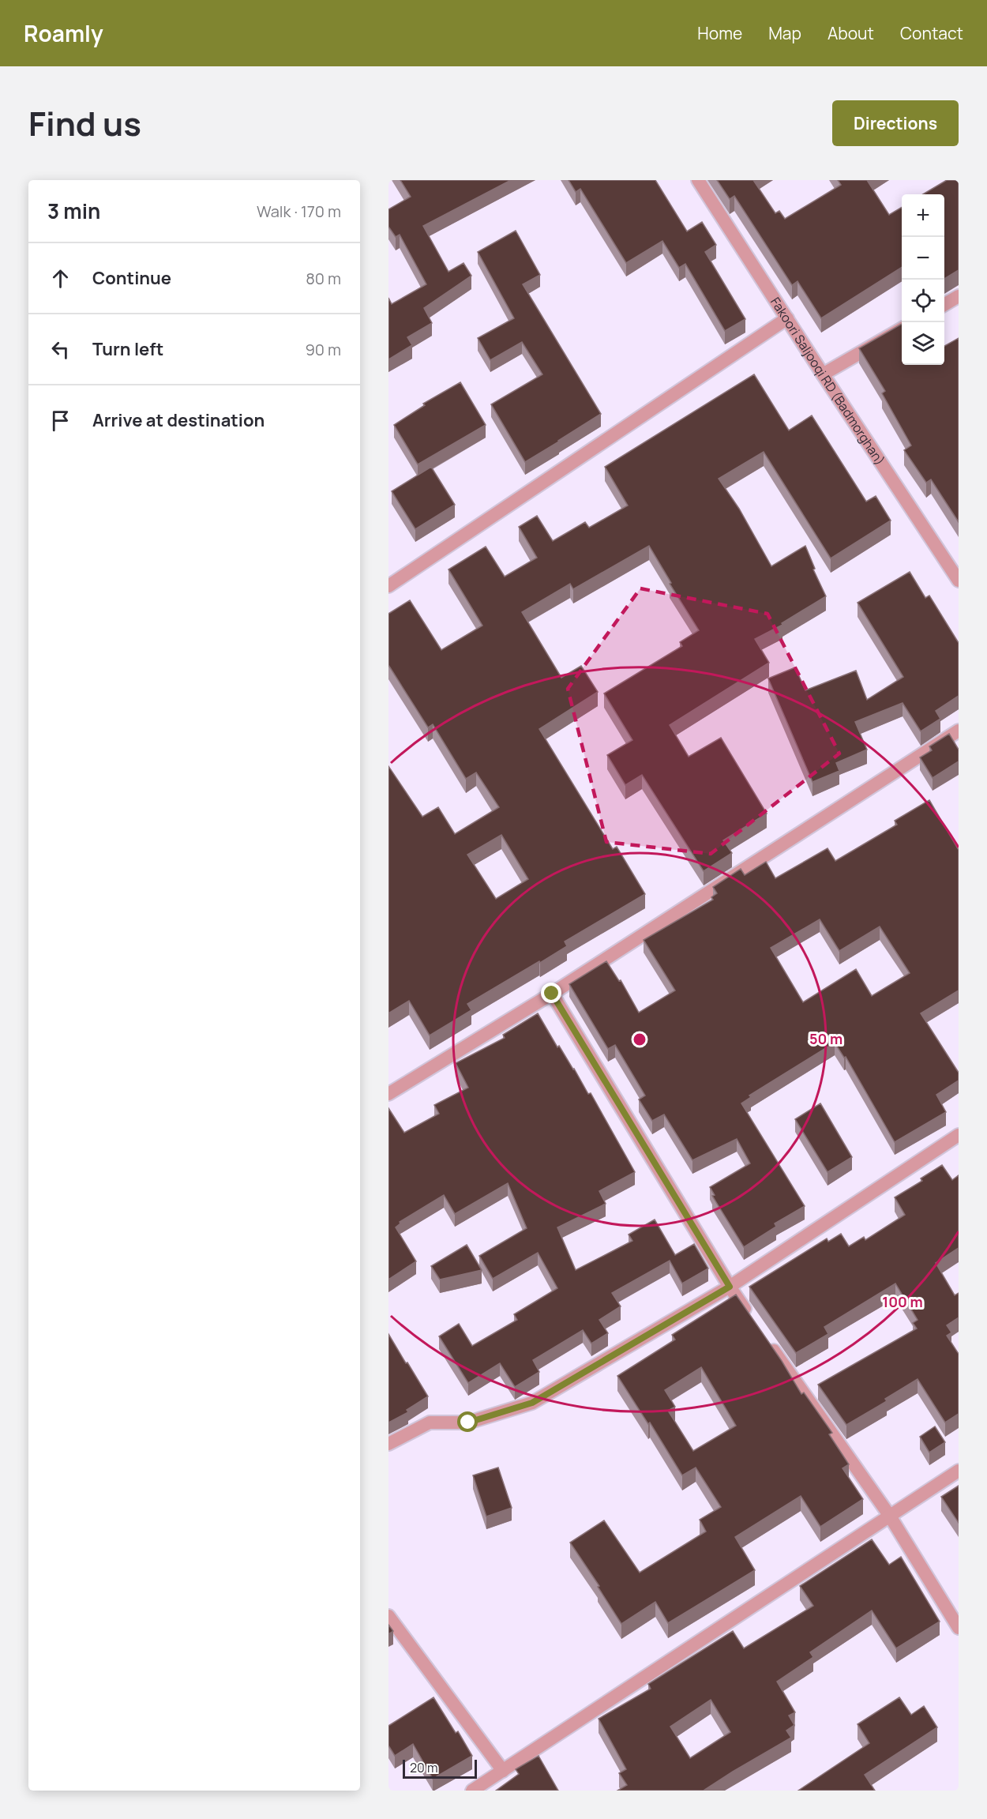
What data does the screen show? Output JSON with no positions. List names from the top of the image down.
{
  "streets": {
    "street": ["Fakoori Saljooqi RD (Badmorghan)"]
  },
  "scale_bar": "20 m",
  "page": {
    "header": "Roamly",
    "nav": [
      "Home",
      "Map",
      "About",
      "Contact"
    ],
    "title": "Find us",
    "buttons": "Directions",
    "heading": ["3 min", "Walk · 170 m"],
    "map_buttons": ["+", "−"],
    "list": [
      ["Continue", "80 m"],
      ["Turn left", "90 m"],
      "Arrive at destination"
    ],
    "scale": "20 m"
  },
  "rings": ["50 m", "100 m"]
}
